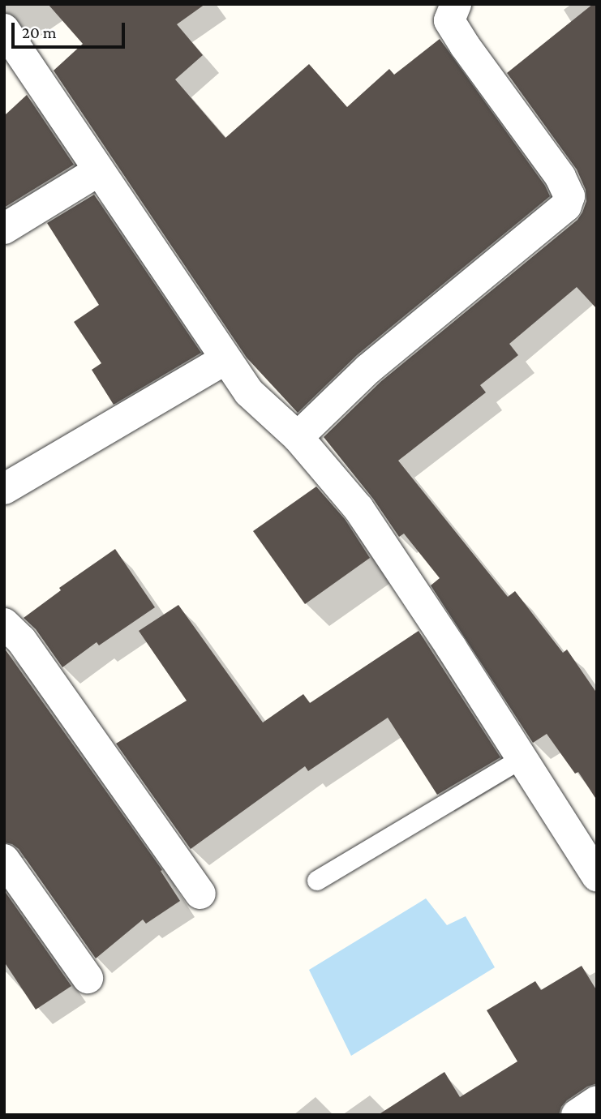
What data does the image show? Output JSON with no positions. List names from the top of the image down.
{
  "scale_bar": "20 m"
}
